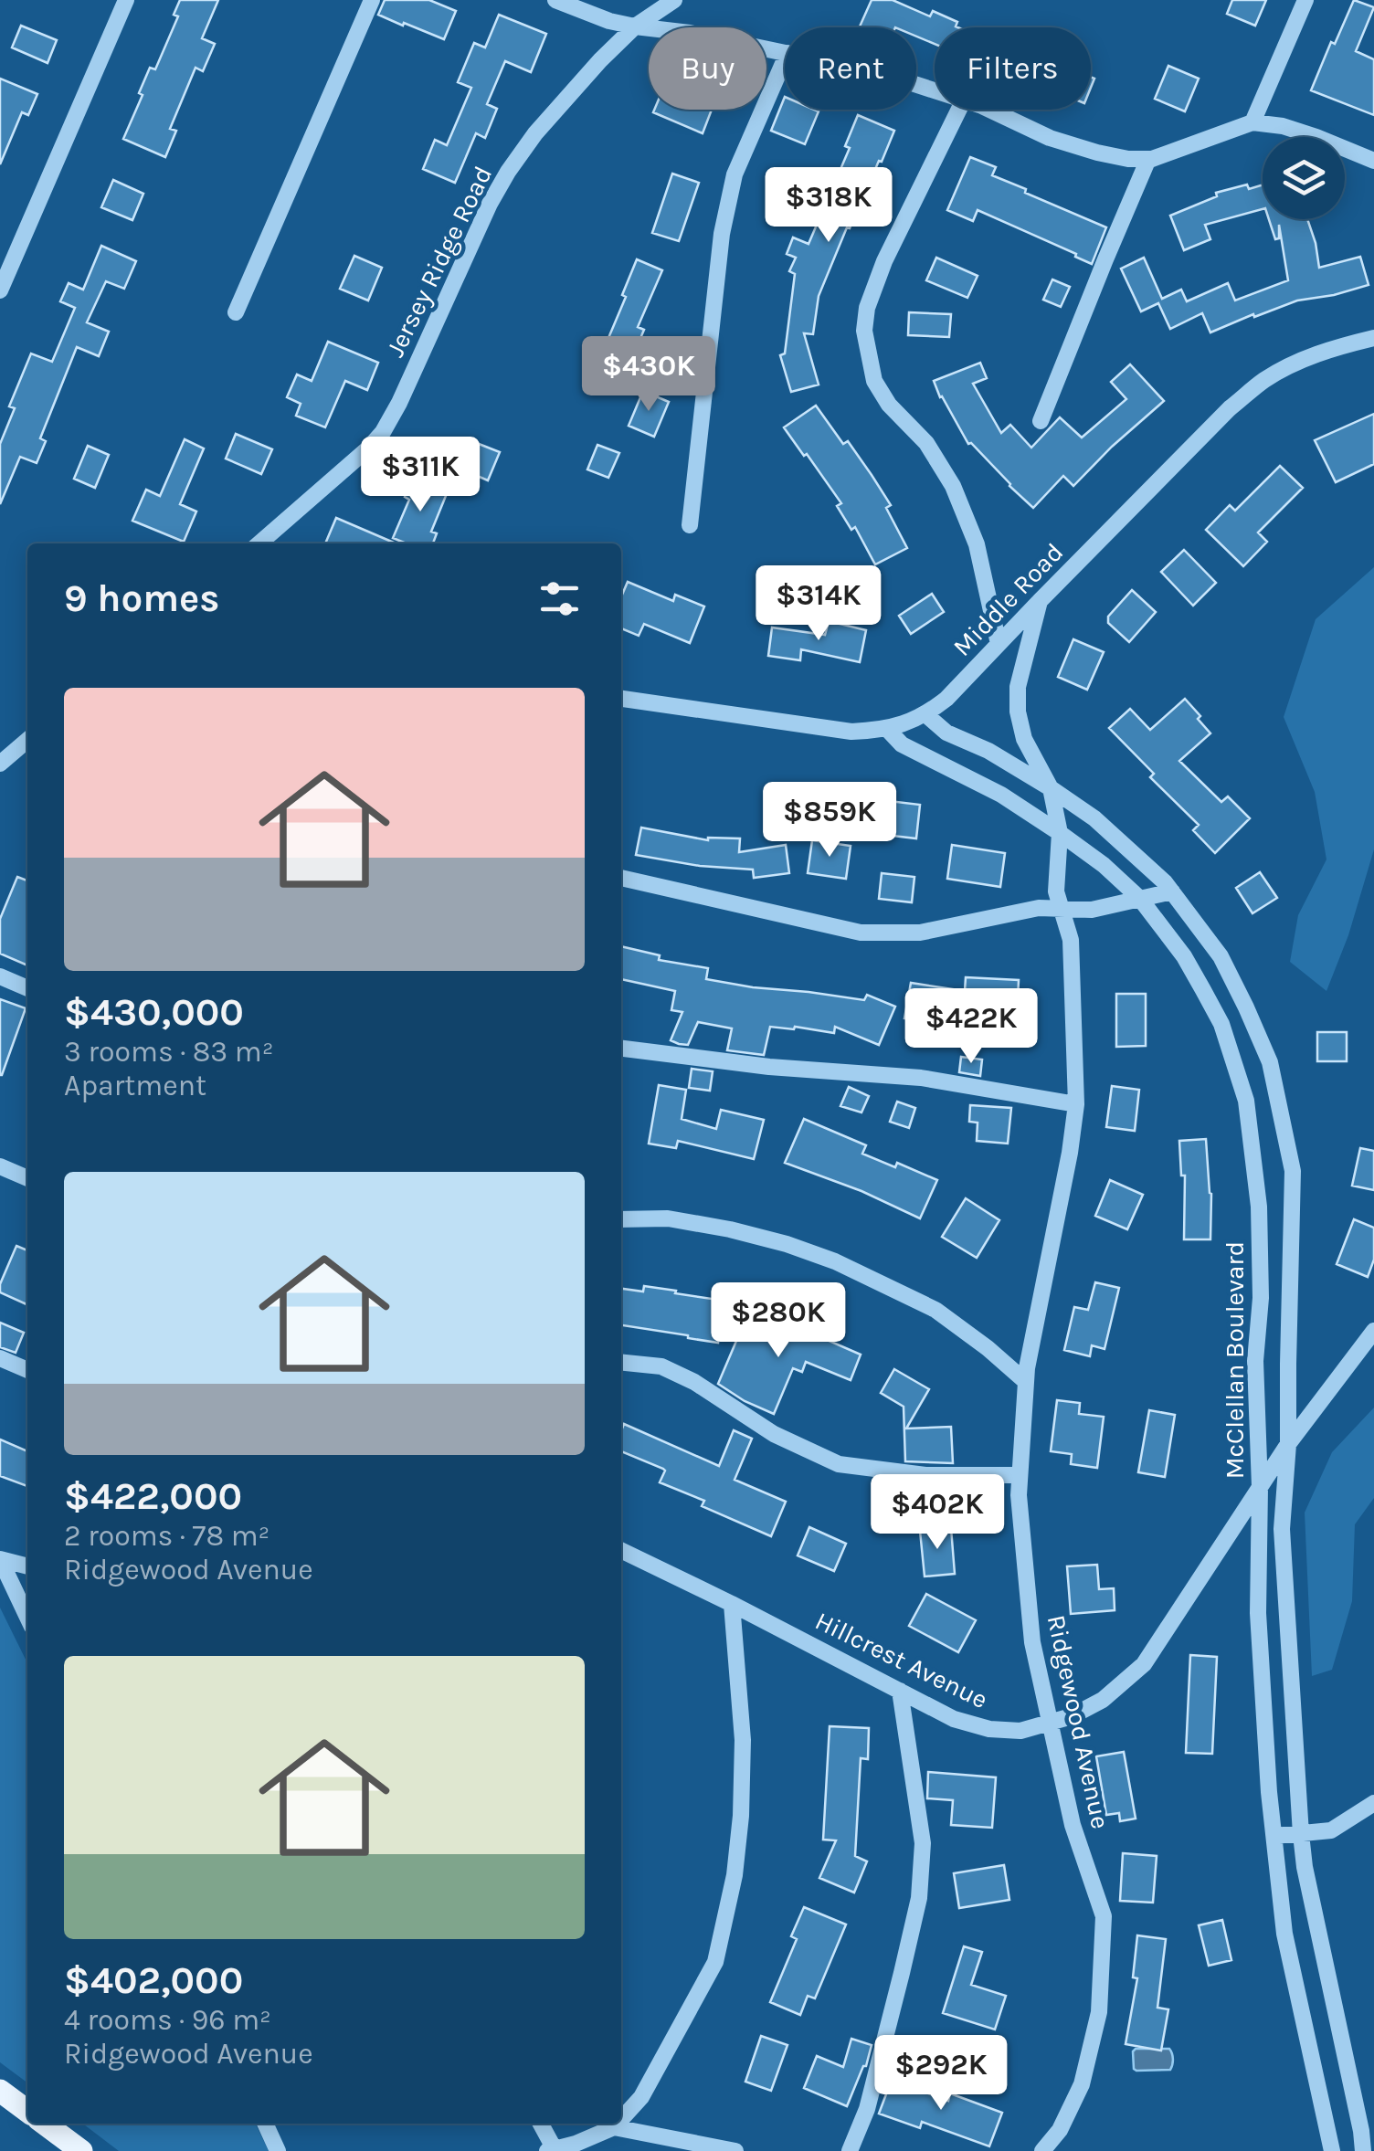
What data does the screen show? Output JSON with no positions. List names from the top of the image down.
{
  "streets": {
    "street": [
      "Jersey Ridge Road",
      "Middle Road",
      "McClellan Boulevard",
      "Hillcrest Avenue",
      "Ridgewood Avenue"
    ]
  },
  "crossings": [
    ["Middle Road", "McClellan Boulevard"],
    ["McClellan Boulevard", "Hillcrest Avenue"],
    ["McClellan Boulevard", "Ridgewood Avenue"],
    ["Hillcrest Avenue", "Ridgewood Avenue"]
  ],
  "page": {
    "chip": ["Buy", "Rent", "Filters"],
    "price": [
      "$318K",
      "$430K",
      "$311K",
      "$314K",
      "$859K",
      "$422K",
      "$280K",
      "$402K",
      "$292K"
    ],
    "heading": "9 homes",
    "list": [
      {
        "name": "$430,000",
        "note": "3 rooms · 83 m² · Apartment"
      },
      {
        "name": "$422,000",
        "note": "2 rooms · 78 m² · Ridgewood Avenue"
      },
      {
        "name": "$402,000",
        "note": "4 rooms · 96 m² · Ridgewood Avenue"
      }
    ]
  }
}
